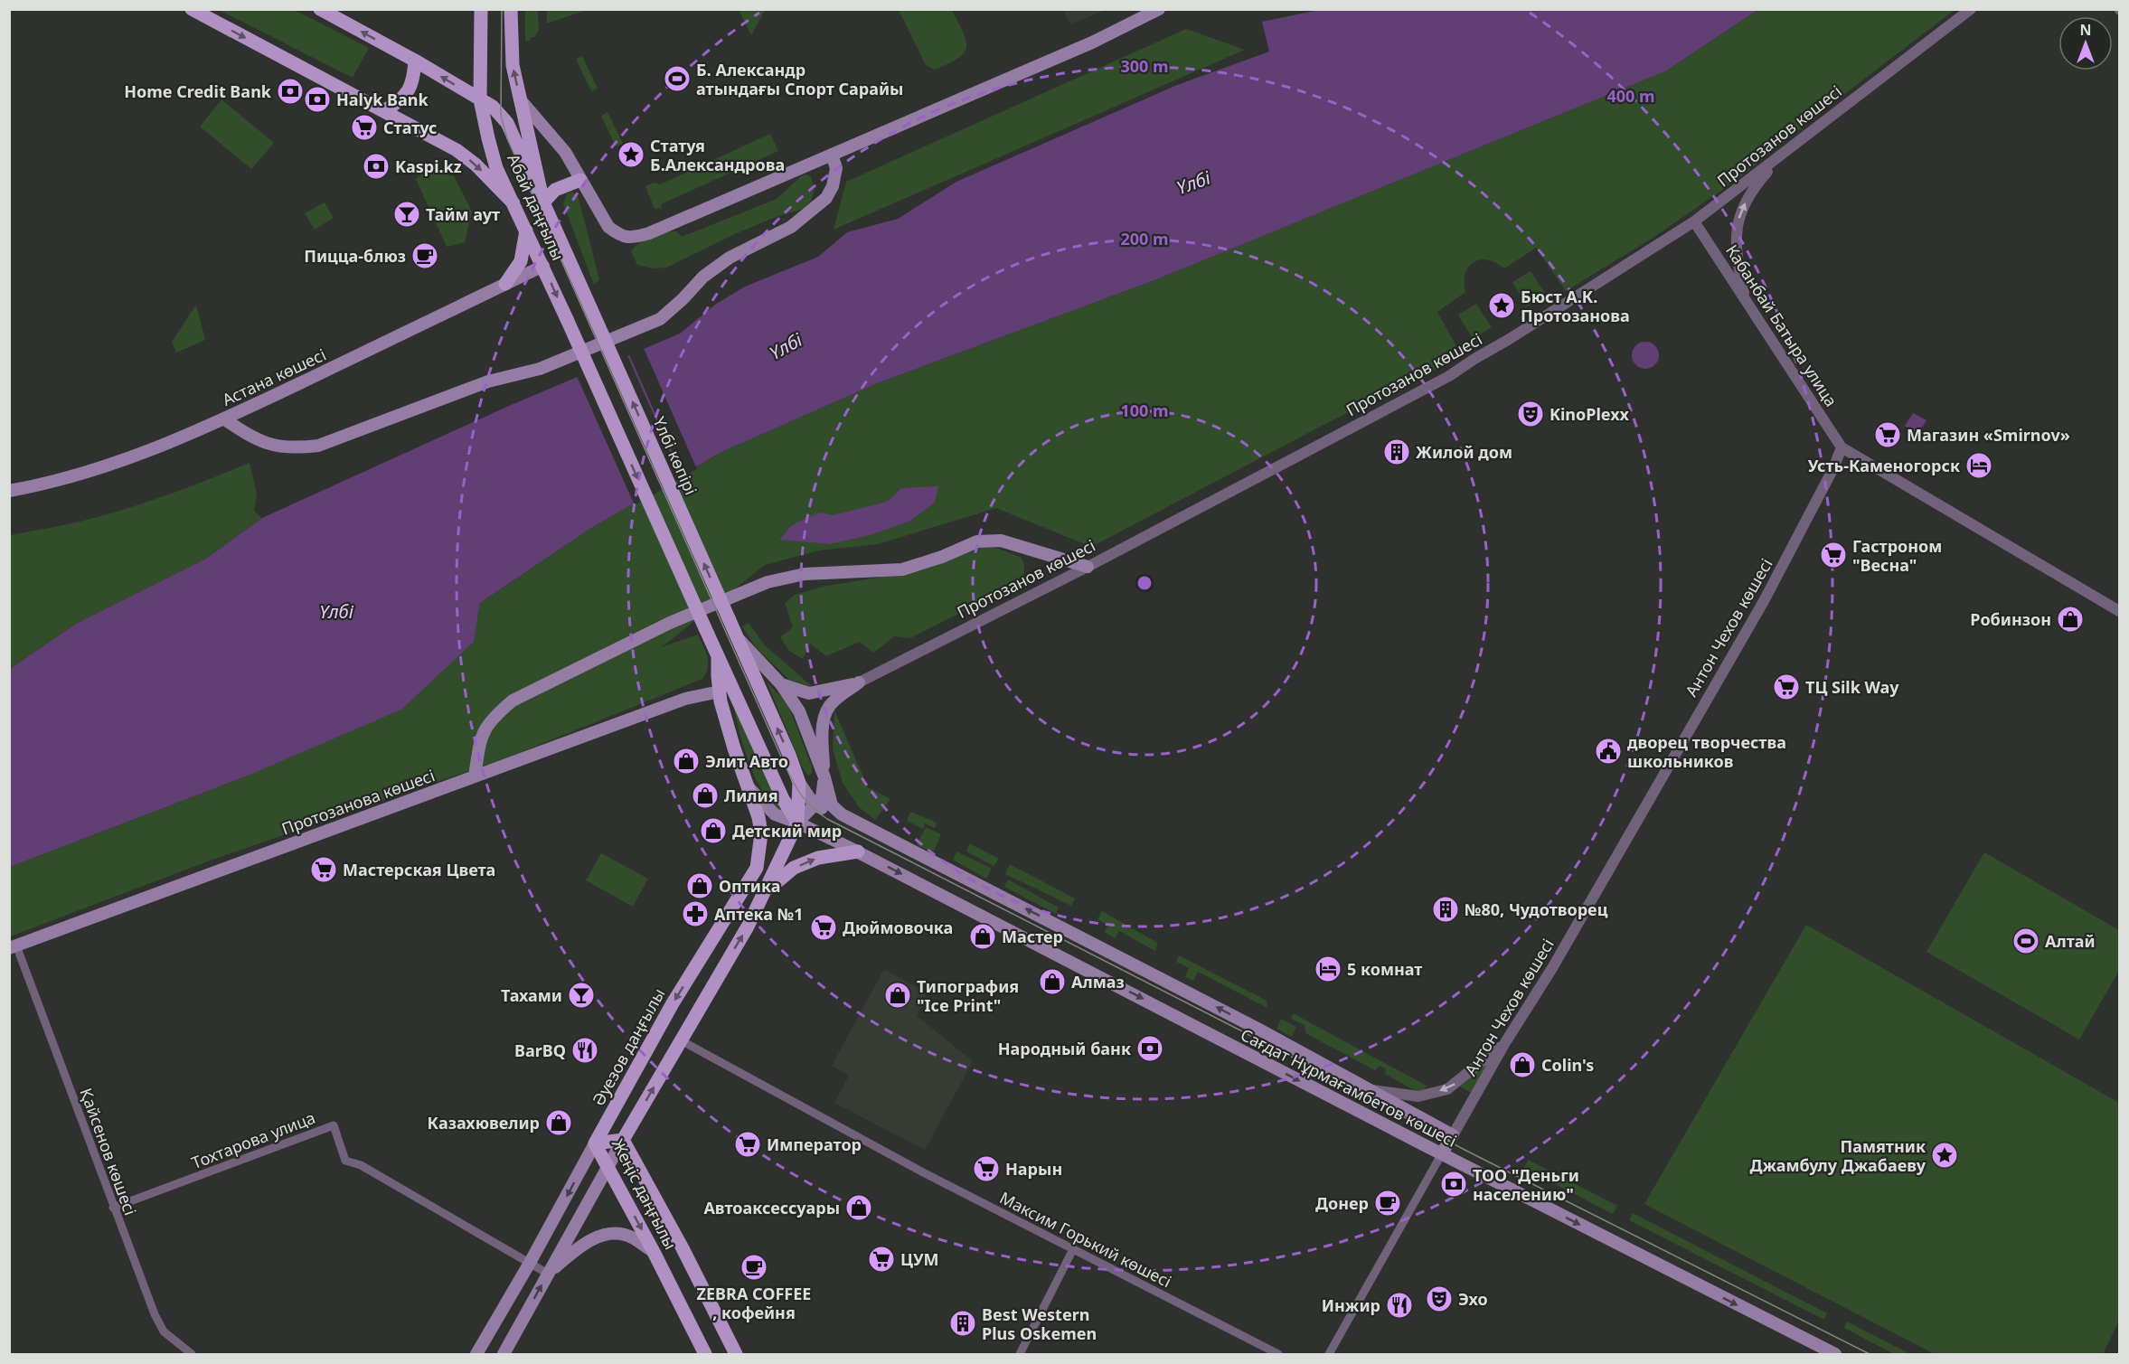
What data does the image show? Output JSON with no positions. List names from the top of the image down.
{
  "streets": {
    "main road": [
      "Абай даңғылы",
      "Астана көшесі",
      "Үлбі көпірі",
      "Антон Чехов көшесі",
      "Протозанова көшесі",
      "Әуезов даңғылы",
      "Сағдат Нұрмағамбетов көшесі",
      "Жеңіс даңғылы"
    ],
    "street": [
      "Протозанов көшесі",
      "Кабанбай Батыра улица",
      "Тохтарова улица",
      "Қайсенов көшесі",
      "Максим Горький көшесі"
    ]
  },
  "crossings": [
    ["Протозанов көшесі", "Кабанбай Батыра улица"],
    ["Абай даңғылы", "Астана көшесі"],
    ["Абай даңғылы", "Үлбі көпірі"],
    ["Абай даңғылы", "Әуезов даңғылы"],
    ["Кабанбай Батыра улица", "Антон Чехов көшесі"],
    ["Антон Чехов көшесі", "Сағдат Нұрмағамбетов көшесі"],
    ["Протозанова көшесі", "Әуезов даңғылы"],
    ["Протозанова көшесі", "Қайсенов көшесі"],
    ["Әуезов даңғылы", "Сағдат Нұрмағамбетов көшесі"],
    ["Әуезов даңғылы", "Тохтарова улица"],
    ["Әуезов даңғылы", "Жеңіс даңғылы"],
    ["Тохтарова улица", "Қайсенов көшесі"]
  ],
  "water": ["Үлбі"],
  "places": {
    "sports": ["Б. Александр атындағы Спорт Сарайы", "Алтай"],
    "bank": [
      "Home Credit Bank",
      "Halyk Bank",
      "Kaspi.kz",
      "Народный банк",
      "ТОО \"Деньги населению\""
    ],
    "supermarket": [
      "Статус",
      "Магазин «Smirnov»",
      "Гастроном \"Весна\"",
      "ТЦ Silk Way",
      "Мастерская Цвета",
      "Дюймовочка",
      "Император",
      "Нарын",
      "ЦУМ"
    ],
    "place": ["Статуя Б.Александрова", "Бюст А.К. Протозанова", "Памятник Джамбулу Джабаеву"],
    "bar": ["Тайм аут", "Тахами"],
    "cafe": ["Пицца-блюз", "Донер", "ZEBRA COFFEE , кофейня"],
    "theatre": ["KinoPlexx", "Эхо"],
    "building": ["Жилой дом", "№80, Чудотворец", "Best Western Plus Oskemen"],
    "hotel": ["Усть-Каменогорск", "5 комнат"],
    "shop": [
      "Робинзон",
      "Элит Авто",
      "Лилия",
      "Детский мир",
      "Оптика",
      "Мастер",
      "Алмаз",
      "Типография \"Ice Print\"",
      "Colin's",
      "Казахювелир",
      "Автоаксессуары"
    ],
    "public building": ["дворец творчества школьников"],
    "pharmacy": ["Аптека №1"],
    "restaurant": ["BarBQ", "Инжир"]
  },
  "north": "top",
  "rings": [
    "300 m",
    "400 m",
    "200 m",
    "100 m"
  ]
}
